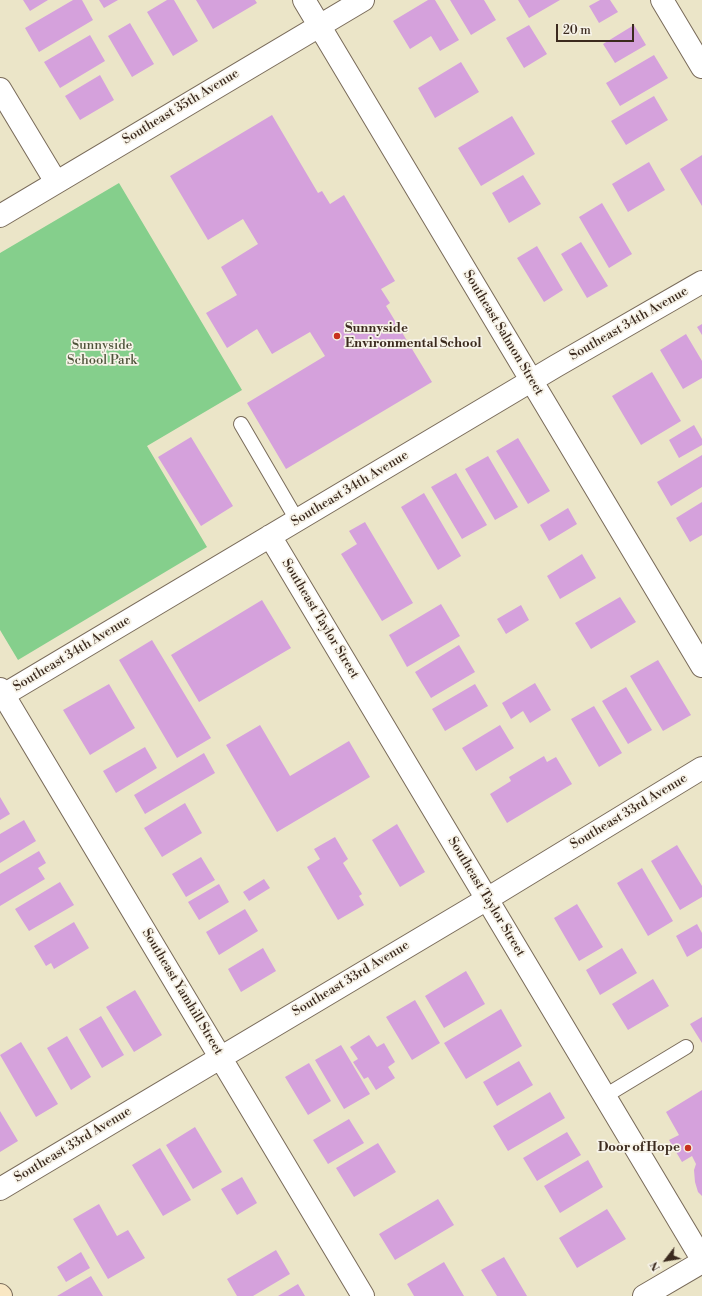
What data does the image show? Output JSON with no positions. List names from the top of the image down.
{
  "streets": {
    "street": [
      "Southeast 35th Avenue",
      "Southeast 34th Avenue",
      "Southeast Salmon Street",
      "Southeast Taylor Street",
      "Southeast 33rd Avenue",
      "Southeast Yamhill Street"
    ]
  },
  "crossings": [
    ["Southeast 35th Avenue", "Southeast Salmon Street"],
    ["Southeast 34th Avenue", "Southeast Salmon Street"],
    ["Southeast 34th Avenue", "Southeast Taylor Street"],
    ["Southeast 34th Avenue", "Southeast Yamhill Street"],
    ["Southeast Taylor Street", "Southeast 33rd Avenue"],
    ["Southeast 33rd Avenue", "Southeast Yamhill Street"]
  ],
  "parks": ["Sunnyside School Park"],
  "places": ["Sunnyside Environmental School", "Door of Hope"],
  "scale_bar": "20 m",
  "north": "bottom left"
}
